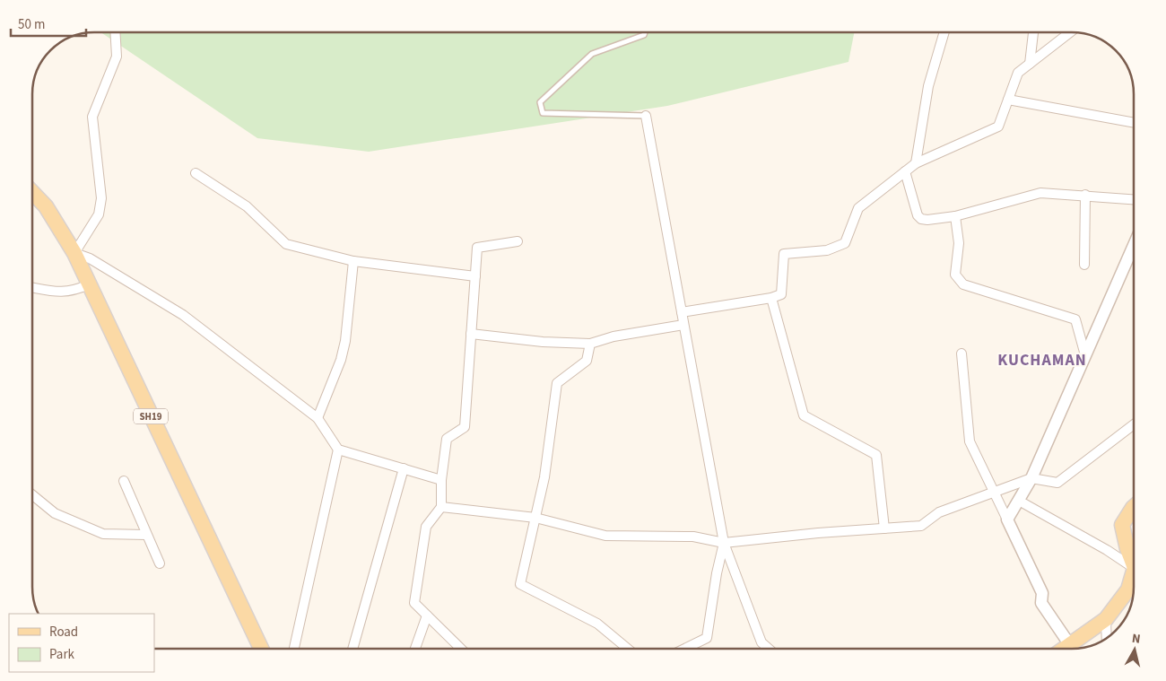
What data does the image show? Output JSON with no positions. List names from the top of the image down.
{
  "streets": {
    "main road": ["SH19"]
  },
  "districts": ["KUCHAMAN"],
  "legend": ["Road", "Park"],
  "scale_bar": "50 m",
  "north": "top"
}
